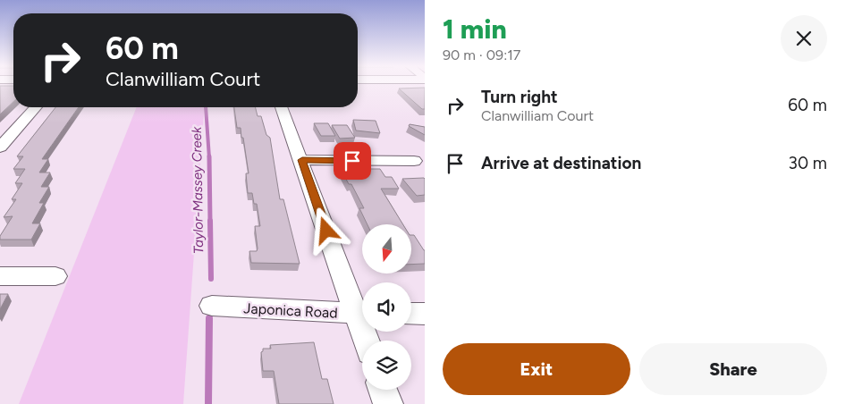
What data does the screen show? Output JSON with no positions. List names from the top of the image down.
{
  "streets": {
    "street": ["Japonica Road"]
  },
  "water": ["Taylor-Massey Creek"],
  "north": "bottom",
  "page": {
    "heading": ["1 min", "90 m · 09:17"],
    "turn": ["60 m", "Clanwilliam Court"],
    "list": [
      {
        "name": "Turn right",
        "note": "Clanwilliam Court",
        "value": "60 m"
      },
      {
        "name": "Arrive at destination",
        "value": "30 m"
      }
    ],
    "buttons": ["Exit", "Share"]
  }
}
